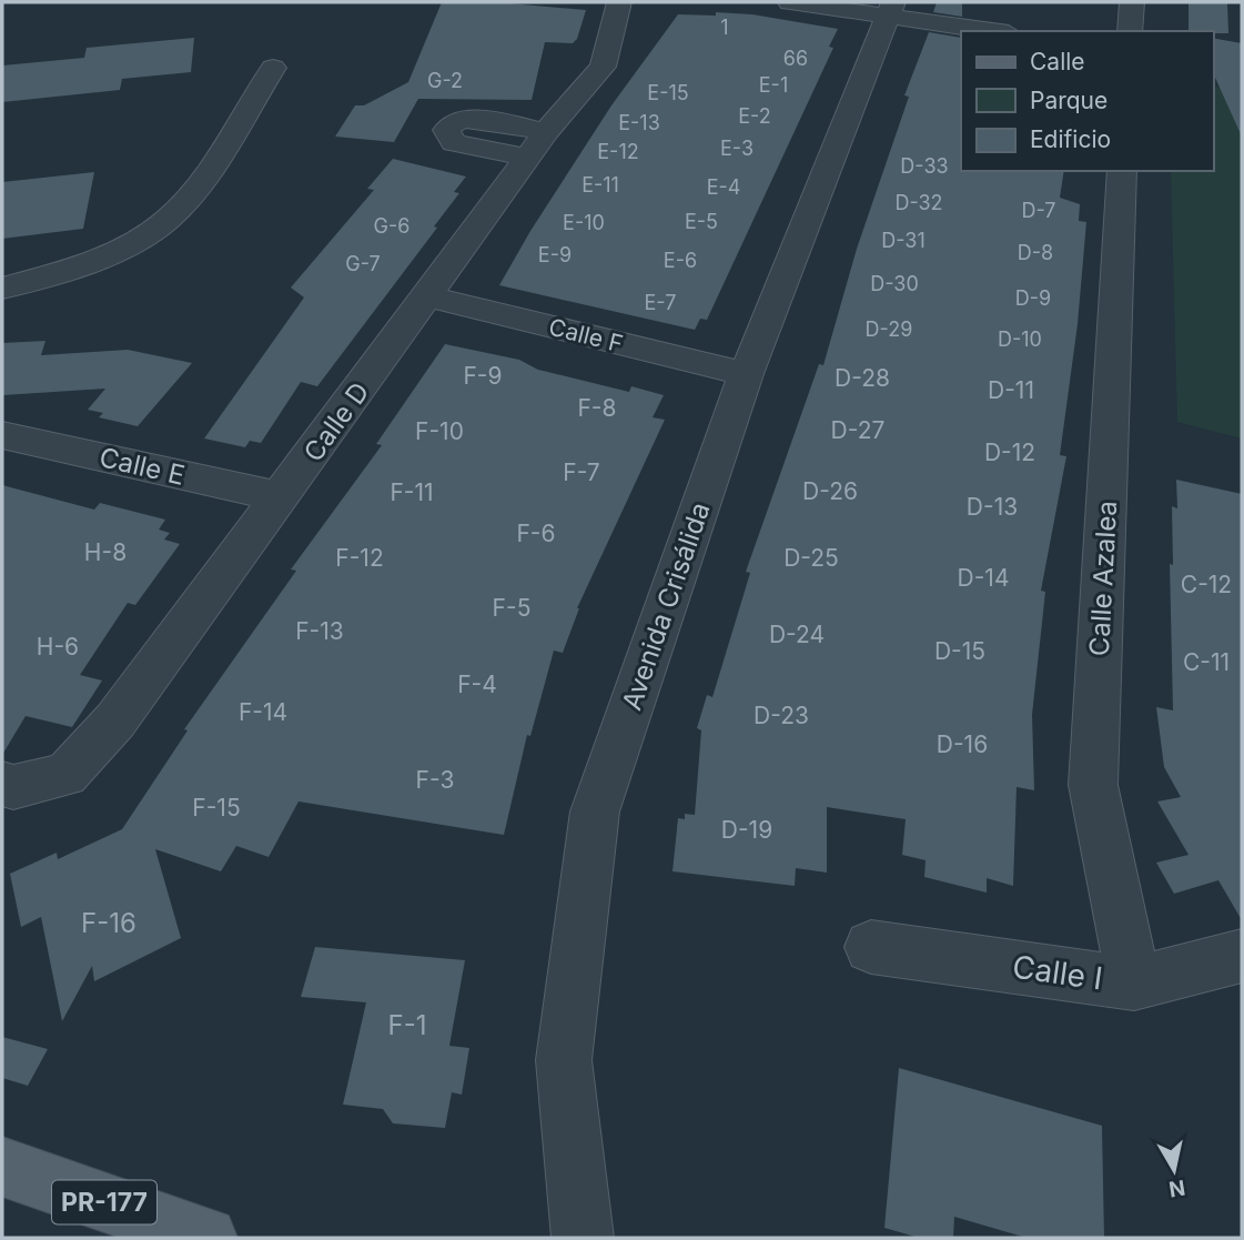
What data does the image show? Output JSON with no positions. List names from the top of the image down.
{
  "streets": {
    "main road": ["PR-177"],
    "street": [
      "Calle F",
      "Calle D",
      "Calle E",
      "Calle Azalea",
      "Avenida Crisálida",
      "Calle I"
    ]
  },
  "crossings": [
    ["Calle F", "Calle D"],
    ["Calle F", "Avenida Crisálida"],
    ["Calle D", "Calle E"],
    ["Calle Azalea", "Calle I"]
  ],
  "house_numbers": [
    "1",
    "66",
    "G-2",
    "E-1",
    "E-15",
    "E-2",
    "E-13",
    "E-3",
    "E-12",
    "D-33",
    "E-11",
    "E-4",
    "D-32",
    "D-7",
    "E-5",
    "E-10",
    "G-6",
    "D-31",
    "D-8",
    "E-9",
    "E-6",
    "G-7",
    "D-30",
    "D-9",
    "E-7",
    "D-29",
    "D-10",
    "F-9",
    "D-28",
    "D-11",
    "F-8",
    "D-27",
    "F-10",
    "D-12",
    "F-7",
    "D-26",
    "F-11",
    "D-13",
    "F-6",
    "H-8",
    "F-12",
    "D-25",
    "D-14",
    "C-12",
    "F-5",
    "F-13",
    "D-24",
    "H-6",
    "D-15",
    "C-11",
    "F-4",
    "F-14",
    "D-23",
    "D-16",
    "F-3",
    "F-15",
    "D-19",
    "F-16",
    "F-1"
  ],
  "legend": ["Calle", "Parque", "Edificio"],
  "north": "bottom"
}
